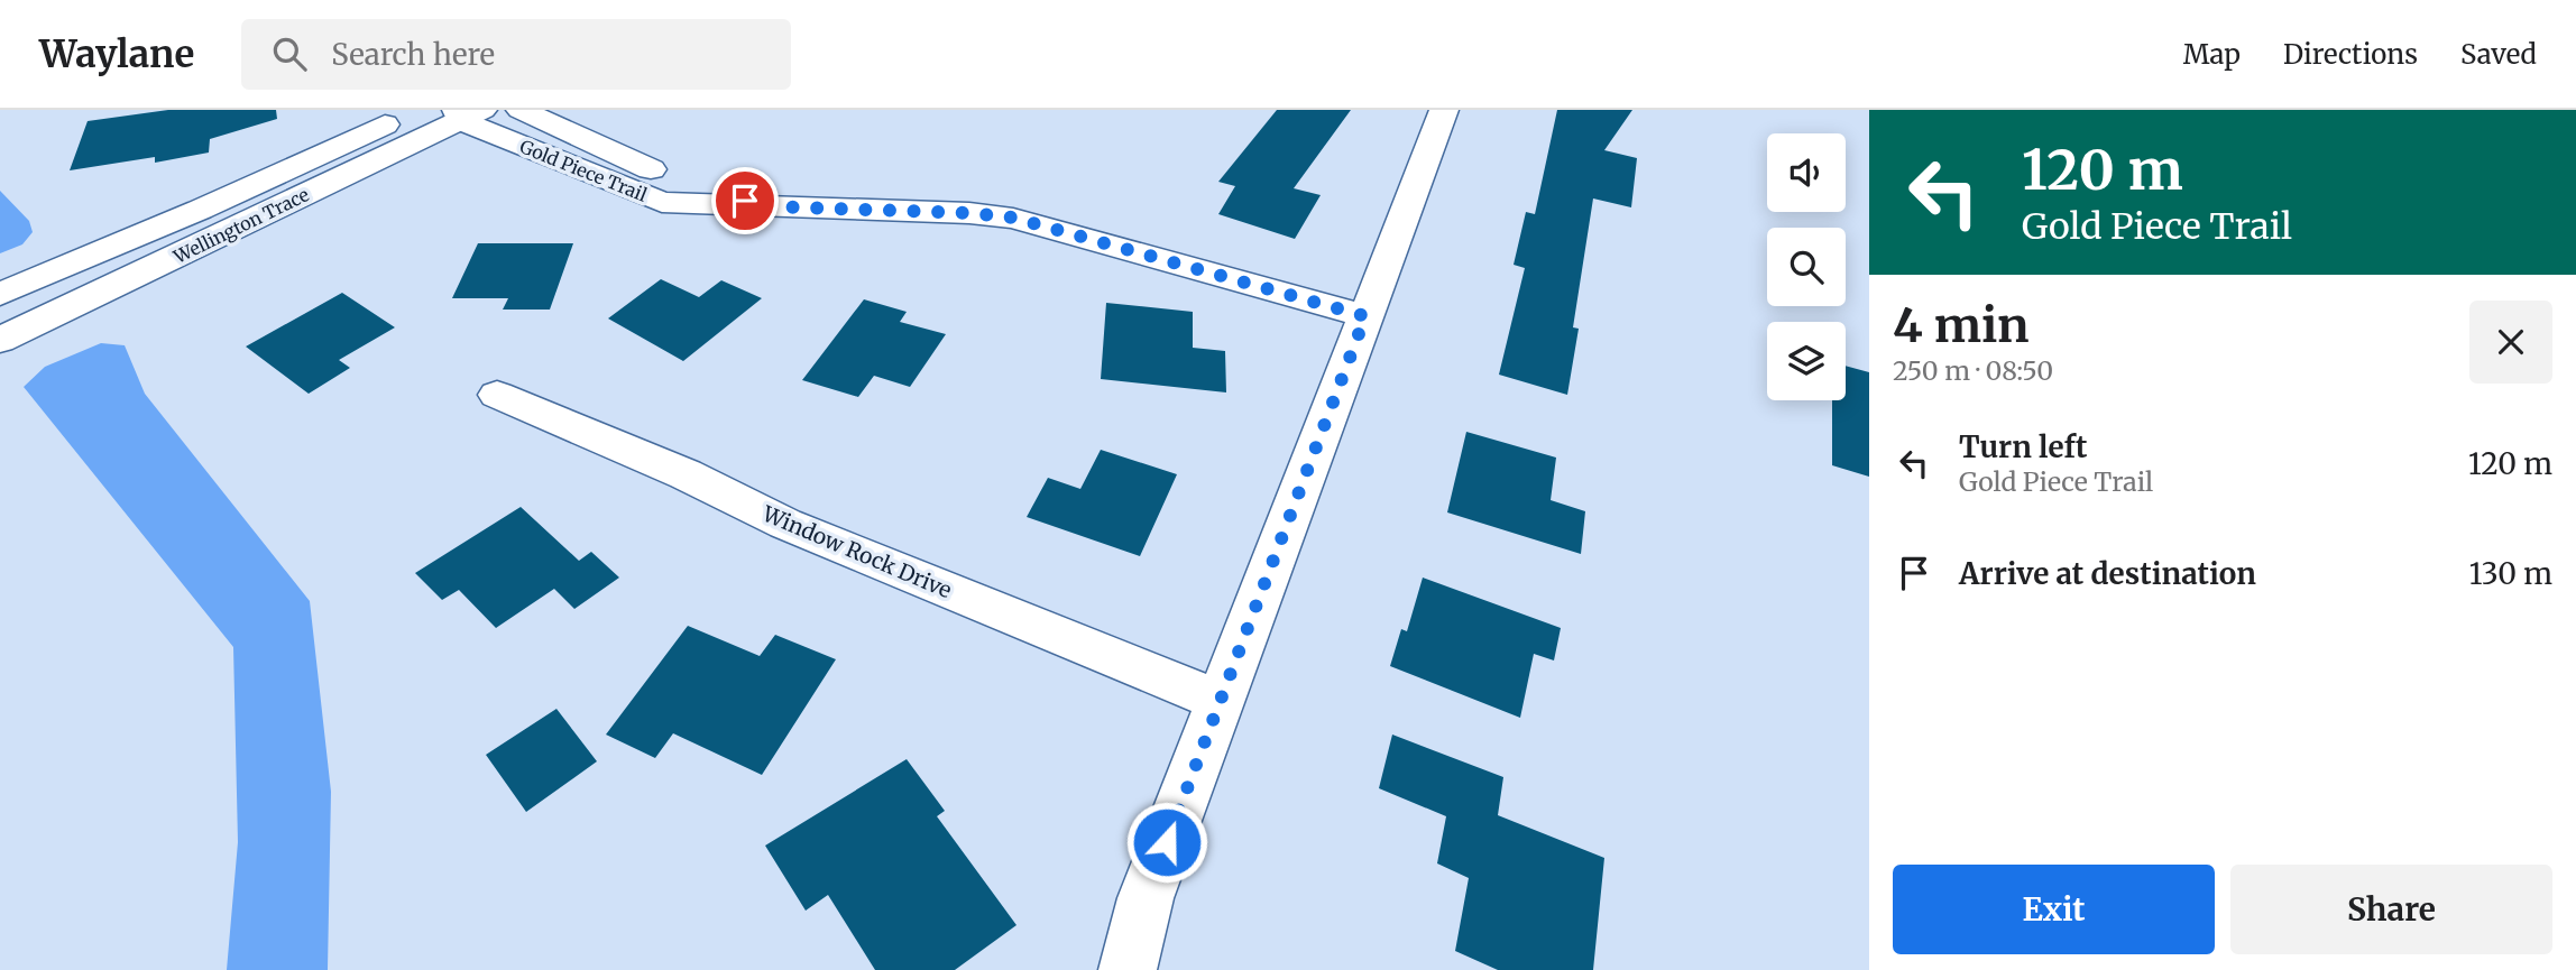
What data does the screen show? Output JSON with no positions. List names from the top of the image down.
{
  "streets": {
    "street": ["Gold Piece Trail", "Wellington Trace", "Window Rock Drive"]
  },
  "crossings": [
    ["Gold Piece Trail", "Wellington Trace"]
  ],
  "page": {
    "header": "Waylane",
    "search": "Search here",
    "nav": ["Map", "Directions", "Saved"],
    "turn": ["120 m", "Gold Piece Trail"],
    "heading": ["4 min", "250 m · 08:50"],
    "list": [
      {
        "name": "Turn left",
        "note": "Gold Piece Trail",
        "value": "120 m"
      },
      {
        "name": "Arrive at destination",
        "value": "130 m"
      }
    ],
    "buttons": ["Exit", "Share"]
  }
}
